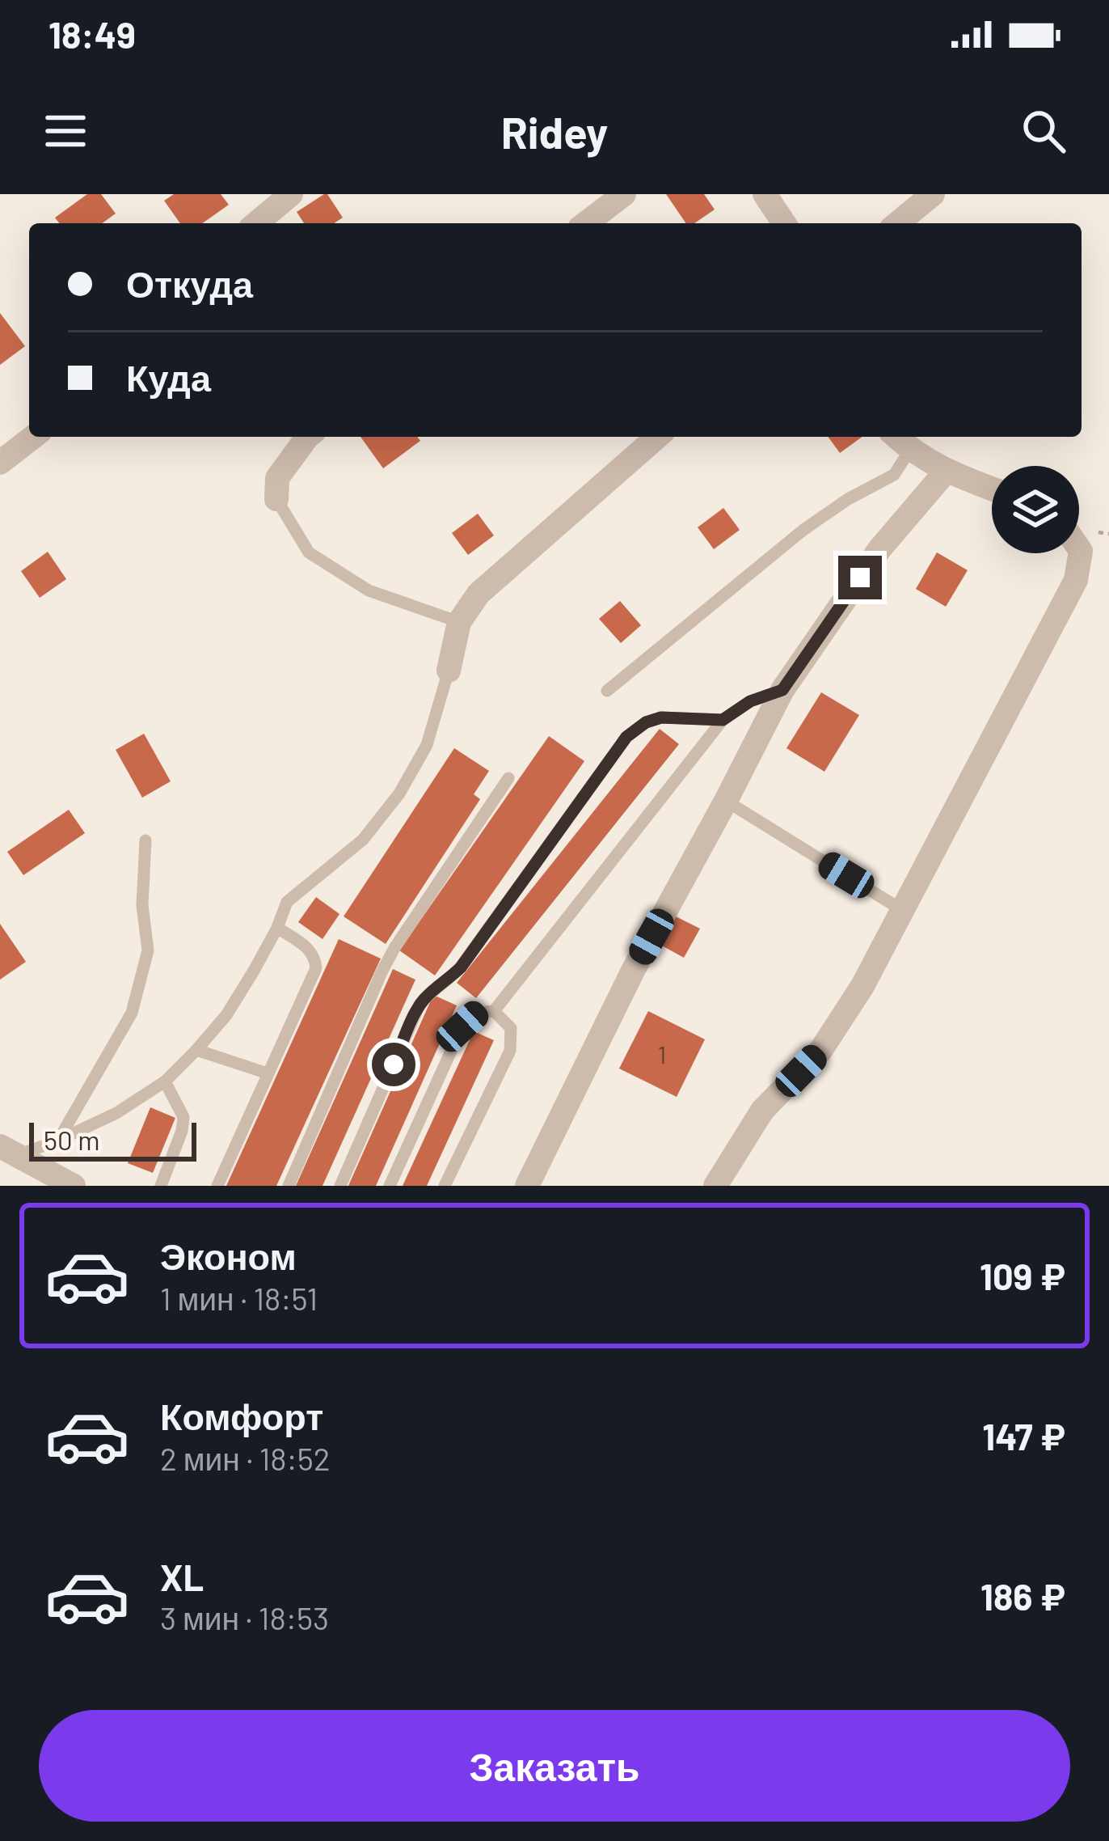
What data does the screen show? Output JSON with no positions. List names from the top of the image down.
{
  "house_numbers": ["1"],
  "scale_bar": "50 m",
  "page": {
    "status": "18:49",
    "header": "Ridey",
    "banner": ["Откуда", "Куда"],
    "scale": "50 m",
    "list": [
      {
        "name": "Эконом",
        "note": "1 мин · 18:51",
        "value": "109 ₽"
      },
      {
        "name": "Комфорт",
        "note": "2 мин · 18:52",
        "value": "147 ₽"
      },
      {
        "name": "XL",
        "note": "3 мин · 18:53",
        "value": "186 ₽"
      }
    ],
    "buttons": "Заказать"
  }
}
